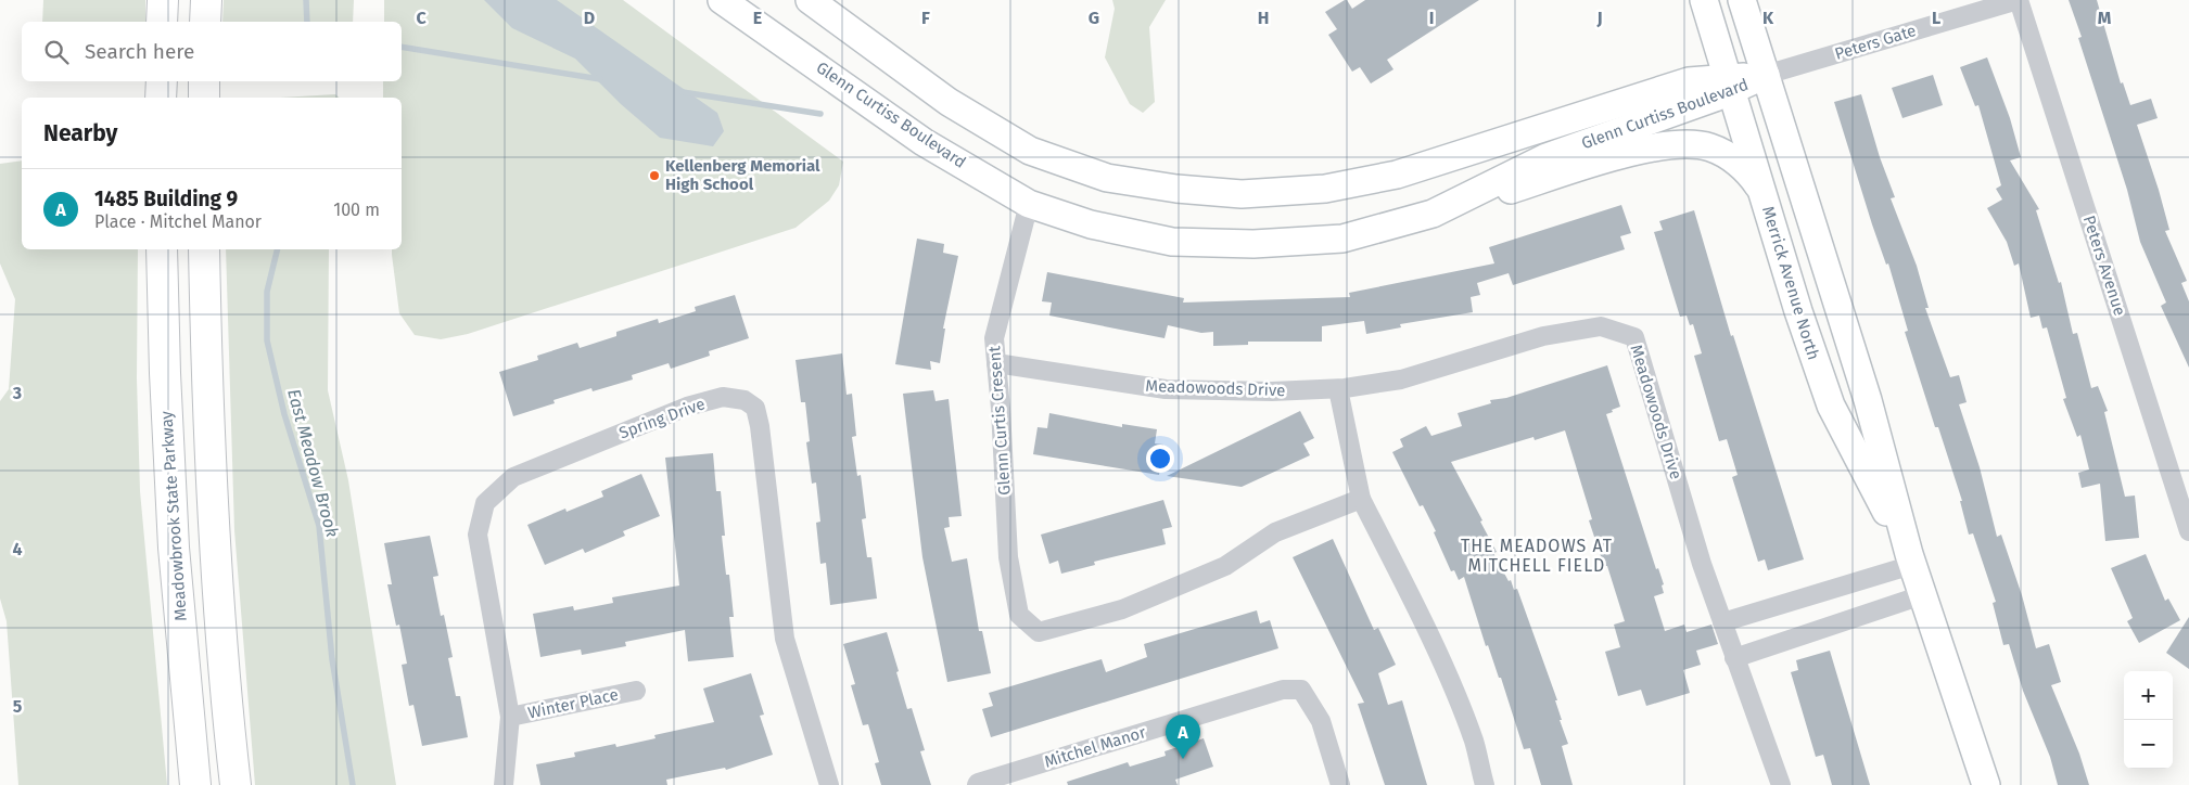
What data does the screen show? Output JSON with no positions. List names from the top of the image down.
{
  "streets": {
    "highway": ["Meadowbrook State Parkway"],
    "main road": ["Glenn Curtiss Boulevard", "Merrick Avenue North"],
    "street": [
      "Peters Gate",
      "Peters Avenue",
      "Meadowoods Drive",
      "Spring Drive",
      "Glenn Curtis Cresent",
      "Winter Place",
      "Mitchel Manor"
    ]
  },
  "crossings": [
    ["Peters Gate", "Glenn Curtiss Boulevard"],
    ["Peters Gate", "Peters Avenue"],
    ["Peters Gate", "Merrick Avenue North"],
    ["Glenn Curtiss Boulevard", "Merrick Avenue North"],
    ["Glenn Curtiss Boulevard", "Glenn Curtis Cresent"],
    ["Meadowoods Drive", "Glenn Curtis Cresent"],
    ["Spring Drive", "Winter Place"]
  ],
  "districts": ["THE MEADOWS AT MITCHELL FIELD"],
  "water": ["East Meadow Brook"],
  "places": ["Kellenberg Memorial High School"],
  "page": {
    "search": "Search here",
    "heading": "Nearby",
    "list": [
      {
        "mark": "A",
        "name": "1485 Building 9",
        "note": "Place · Mitchel Manor",
        "value": "100 m"
      }
    ],
    "map_buttons": ["+", "−"],
    "pins": "A"
  },
  "grid": {
    "columns": [
      "C",
      "D",
      "E",
      "F",
      "G",
      "H",
      "I",
      "J",
      "K",
      "L",
      "M"
    ],
    "rows": ["3", "4", "5"]
  }
}
